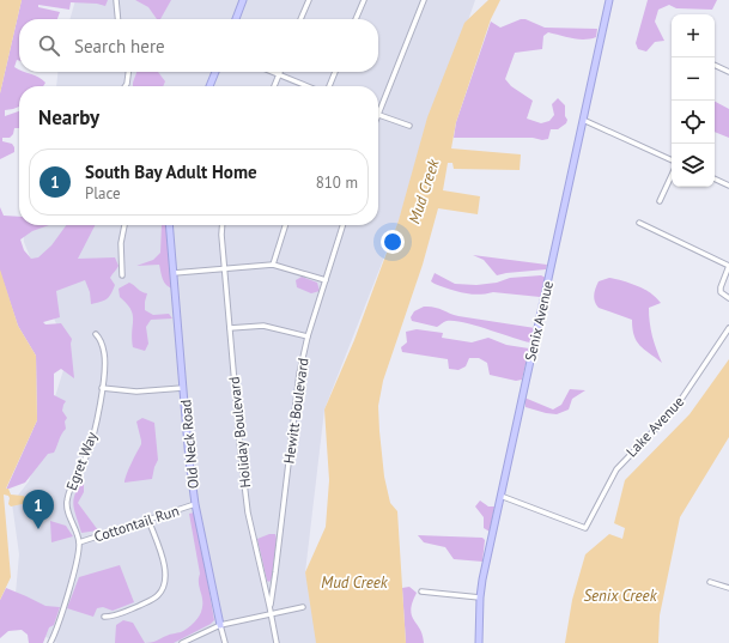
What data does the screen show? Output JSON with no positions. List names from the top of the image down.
{
  "streets": {
    "street": [
      "Senix Avenue",
      "Hewitt Boulevard",
      "Lake Avenue",
      "Holiday Boulevard",
      "Old Neck Road",
      "Egret Way",
      "Cottontail Run"
    ]
  },
  "crossings": [
    ["Senix Avenue", "Lake Avenue"],
    ["Hewitt Boulevard", "Holiday Boulevard"],
    ["Old Neck Road", "Cottontail Run"],
    ["Egret Way", "Cottontail Run"]
  ],
  "water": ["Mud Creek", "Senix Creek"],
  "page": {
    "map_buttons": ["+", "−"],
    "search": "Search here",
    "heading": "Nearby",
    "list": [
      {
        "mark": "1",
        "name": "South Bay Adult Home",
        "note": "Place",
        "value": "810 m"
      }
    ],
    "pins": "1"
  }
}
